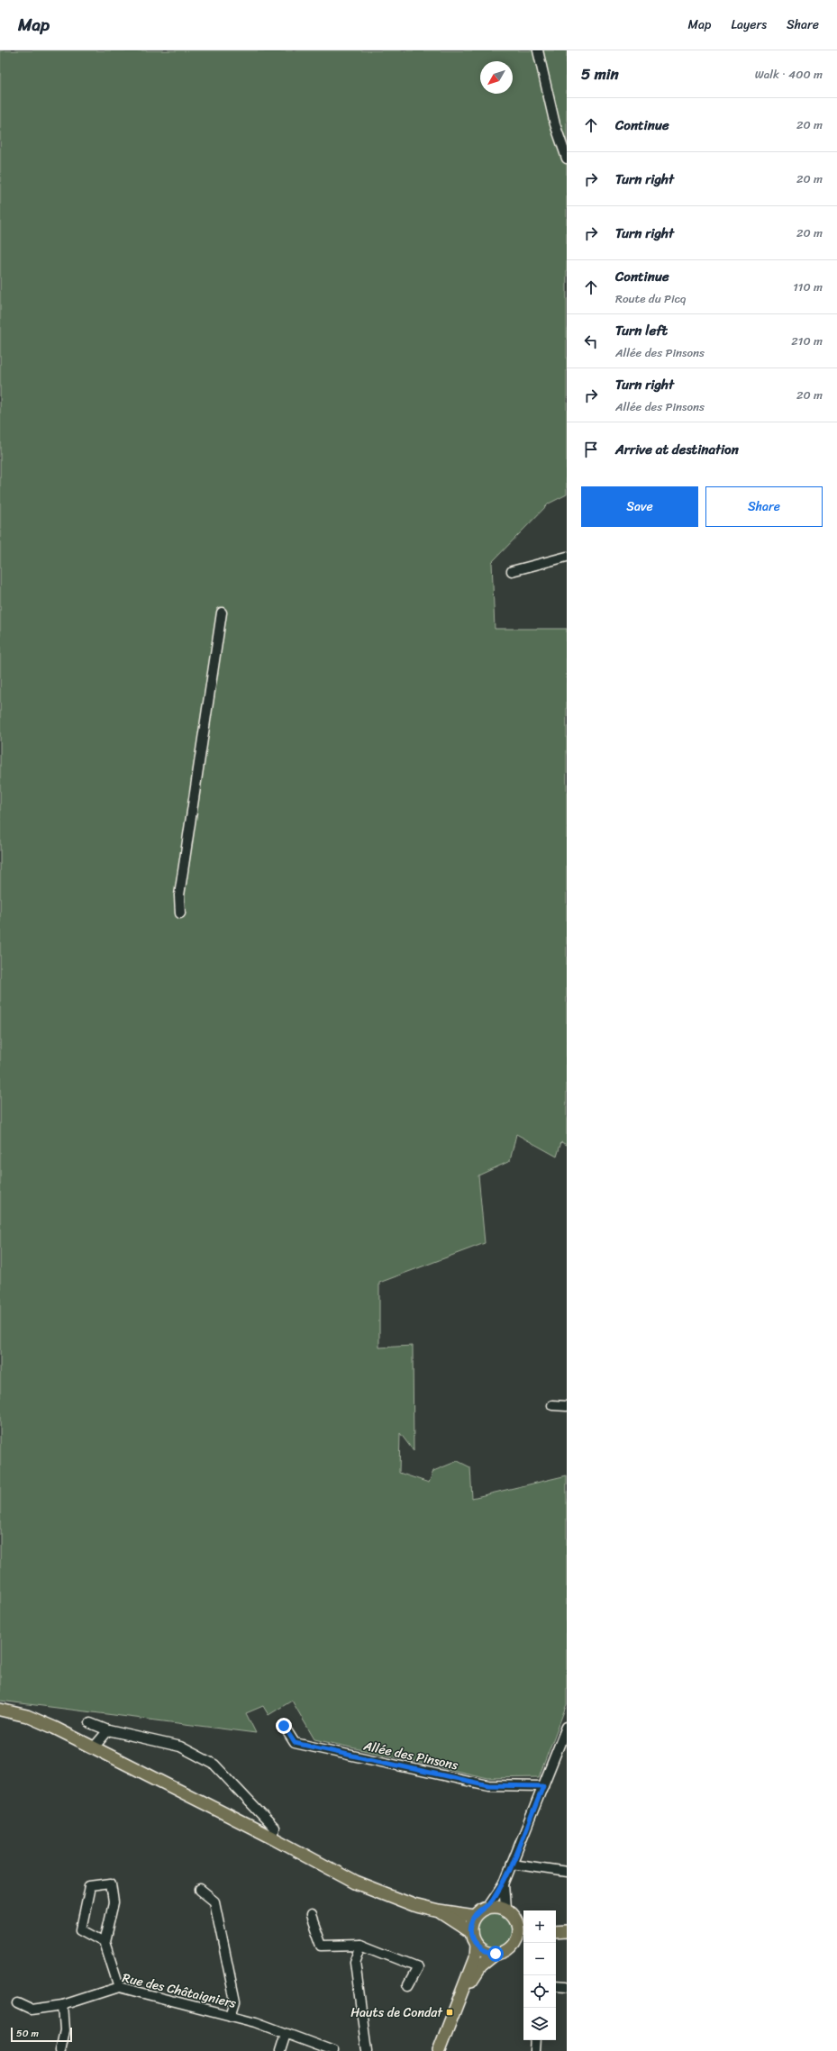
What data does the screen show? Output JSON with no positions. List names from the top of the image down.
{
  "streets": {
    "street": ["Allée des Pinsons", "Rue des Châtaigniers"]
  },
  "places": {
    "transit": ["Hauts de Condat"]
  },
  "scale_bar": "50 m",
  "north": "bottom left",
  "page": {
    "header": "Map",
    "nav": ["Map", "Layers", "Share"],
    "heading": ["5 min", "Walk · 400 m"],
    "list": [
      ["Continue", "20 m"],
      ["Turn right", "20 m"],
      ["Turn right", "20 m"],
      ["Continue", "Route du Picq", "110 m"],
      ["Turn left", "Allée des Pinsons", "210 m"],
      ["Turn right", "Allée des Pinsons", "20 m"],
      "Arrive at destination"
    ],
    "buttons": ["Save", "Share"],
    "map_buttons": ["+", "−"],
    "scale": "50 m"
  }
}
